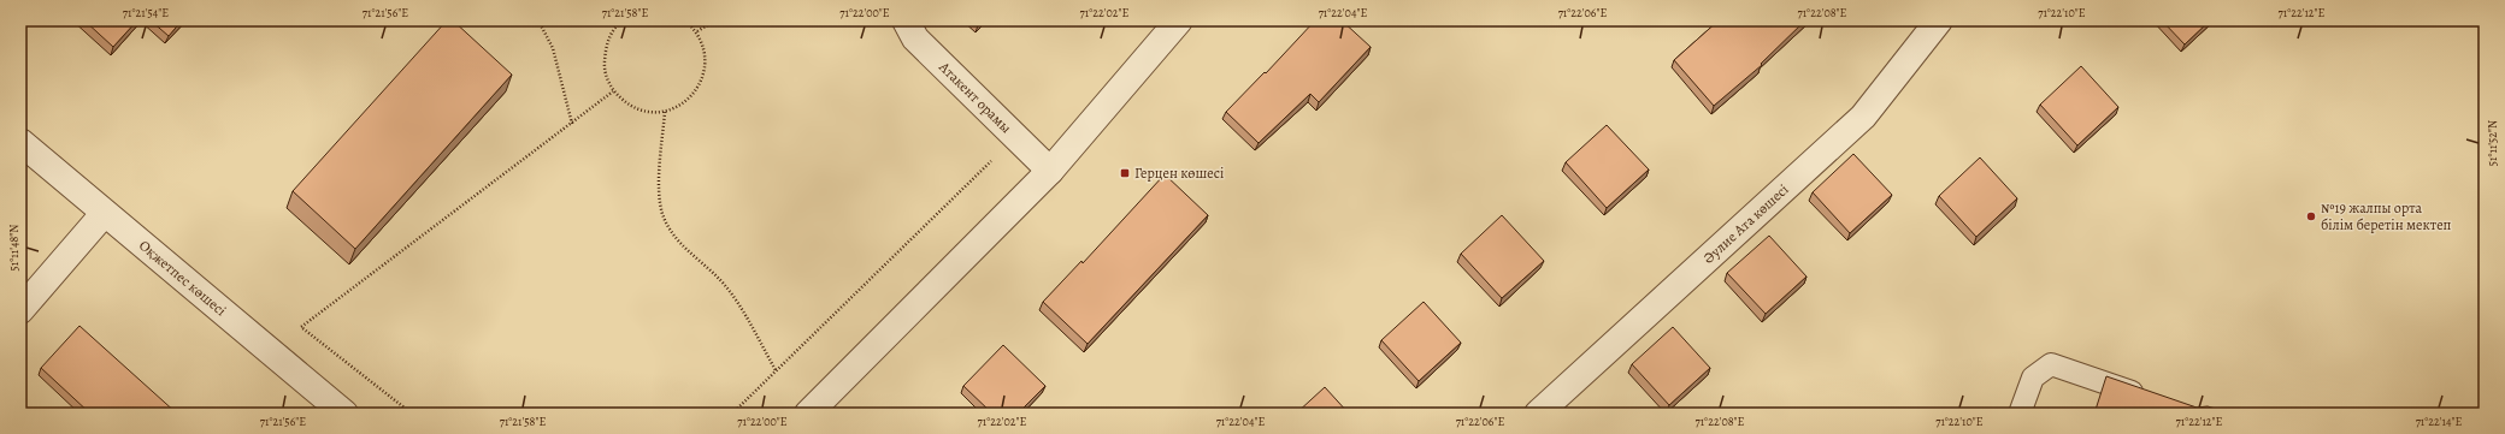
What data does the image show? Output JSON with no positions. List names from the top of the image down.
{
  "streets": {
    "street": ["Атакент орамы", "Әулие Ата көшесі", "Оқжетпес көшесі"]
  },
  "places": {
    "transit": ["Герцен көшесі"],
    "other": ["№19 жалпы орта білім беретін мектеп"]
  },
  "coordinates": [
    "71°21'54\"E",
    "71°21'56\"E",
    "71°21'58\"E",
    "71°22'00\"E",
    "71°22'02\"E",
    "71°22'04\"E",
    "71°22'06\"E",
    "71°22'08\"E",
    "71°22'10\"E",
    "71°22'12\"E",
    "51°11'52\"N",
    "51°11'48\"N",
    "71°22'14\"E"
  ]
}
